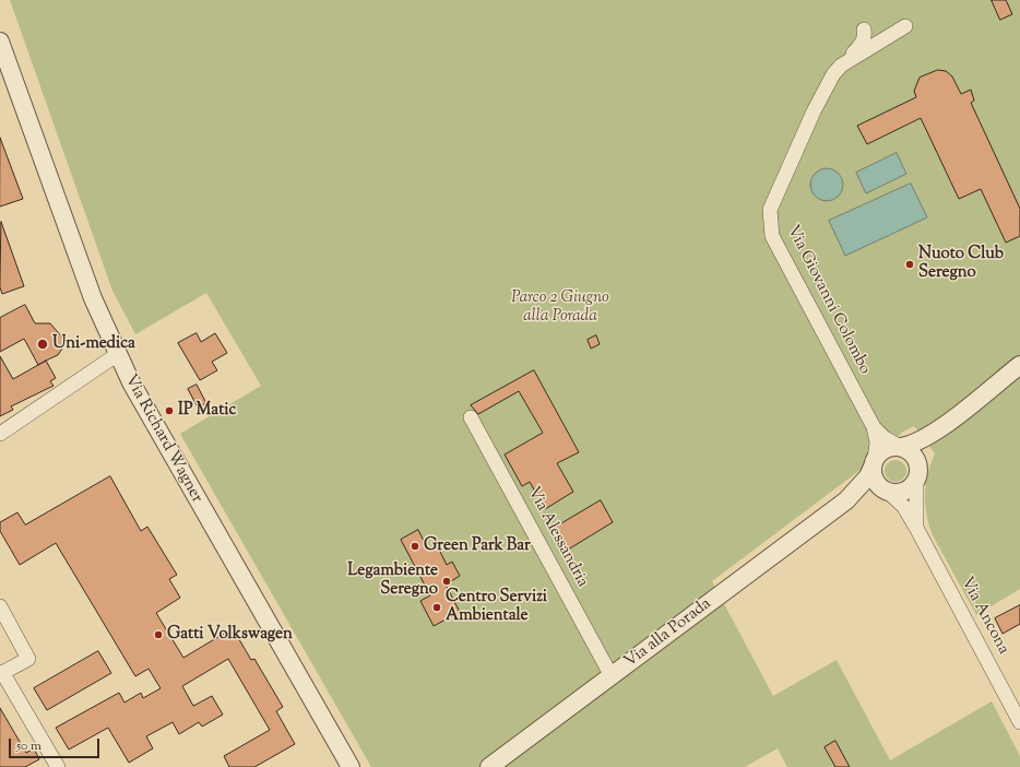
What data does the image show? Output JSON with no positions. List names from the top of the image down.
{
  "streets": {
    "street": [
      "Via Giovanni Colombo",
      "Via Richard Wagner",
      "Via Alessandria",
      "Via Ancona",
      "Via alla Porada"
    ]
  },
  "crossings": [
    ["Via Giovanni Colombo", "Via Ancona"],
    ["Via Giovanni Colombo", "Via alla Porada"],
    ["Via Alessandria", "Via alla Porada"],
    ["Via Ancona", "Via alla Porada"]
  ],
  "parks": ["Parco 2 Giugno alla Porada"],
  "places": [
    "Nuoto Club Seregno",
    "Uni-medica",
    "IP Matic",
    "Green Park Bar",
    "Legambiente Seregno",
    "Centro Servizi Ambientale",
    "Gatti Volkswagen"
  ],
  "scale_bar": "50 m"
}
